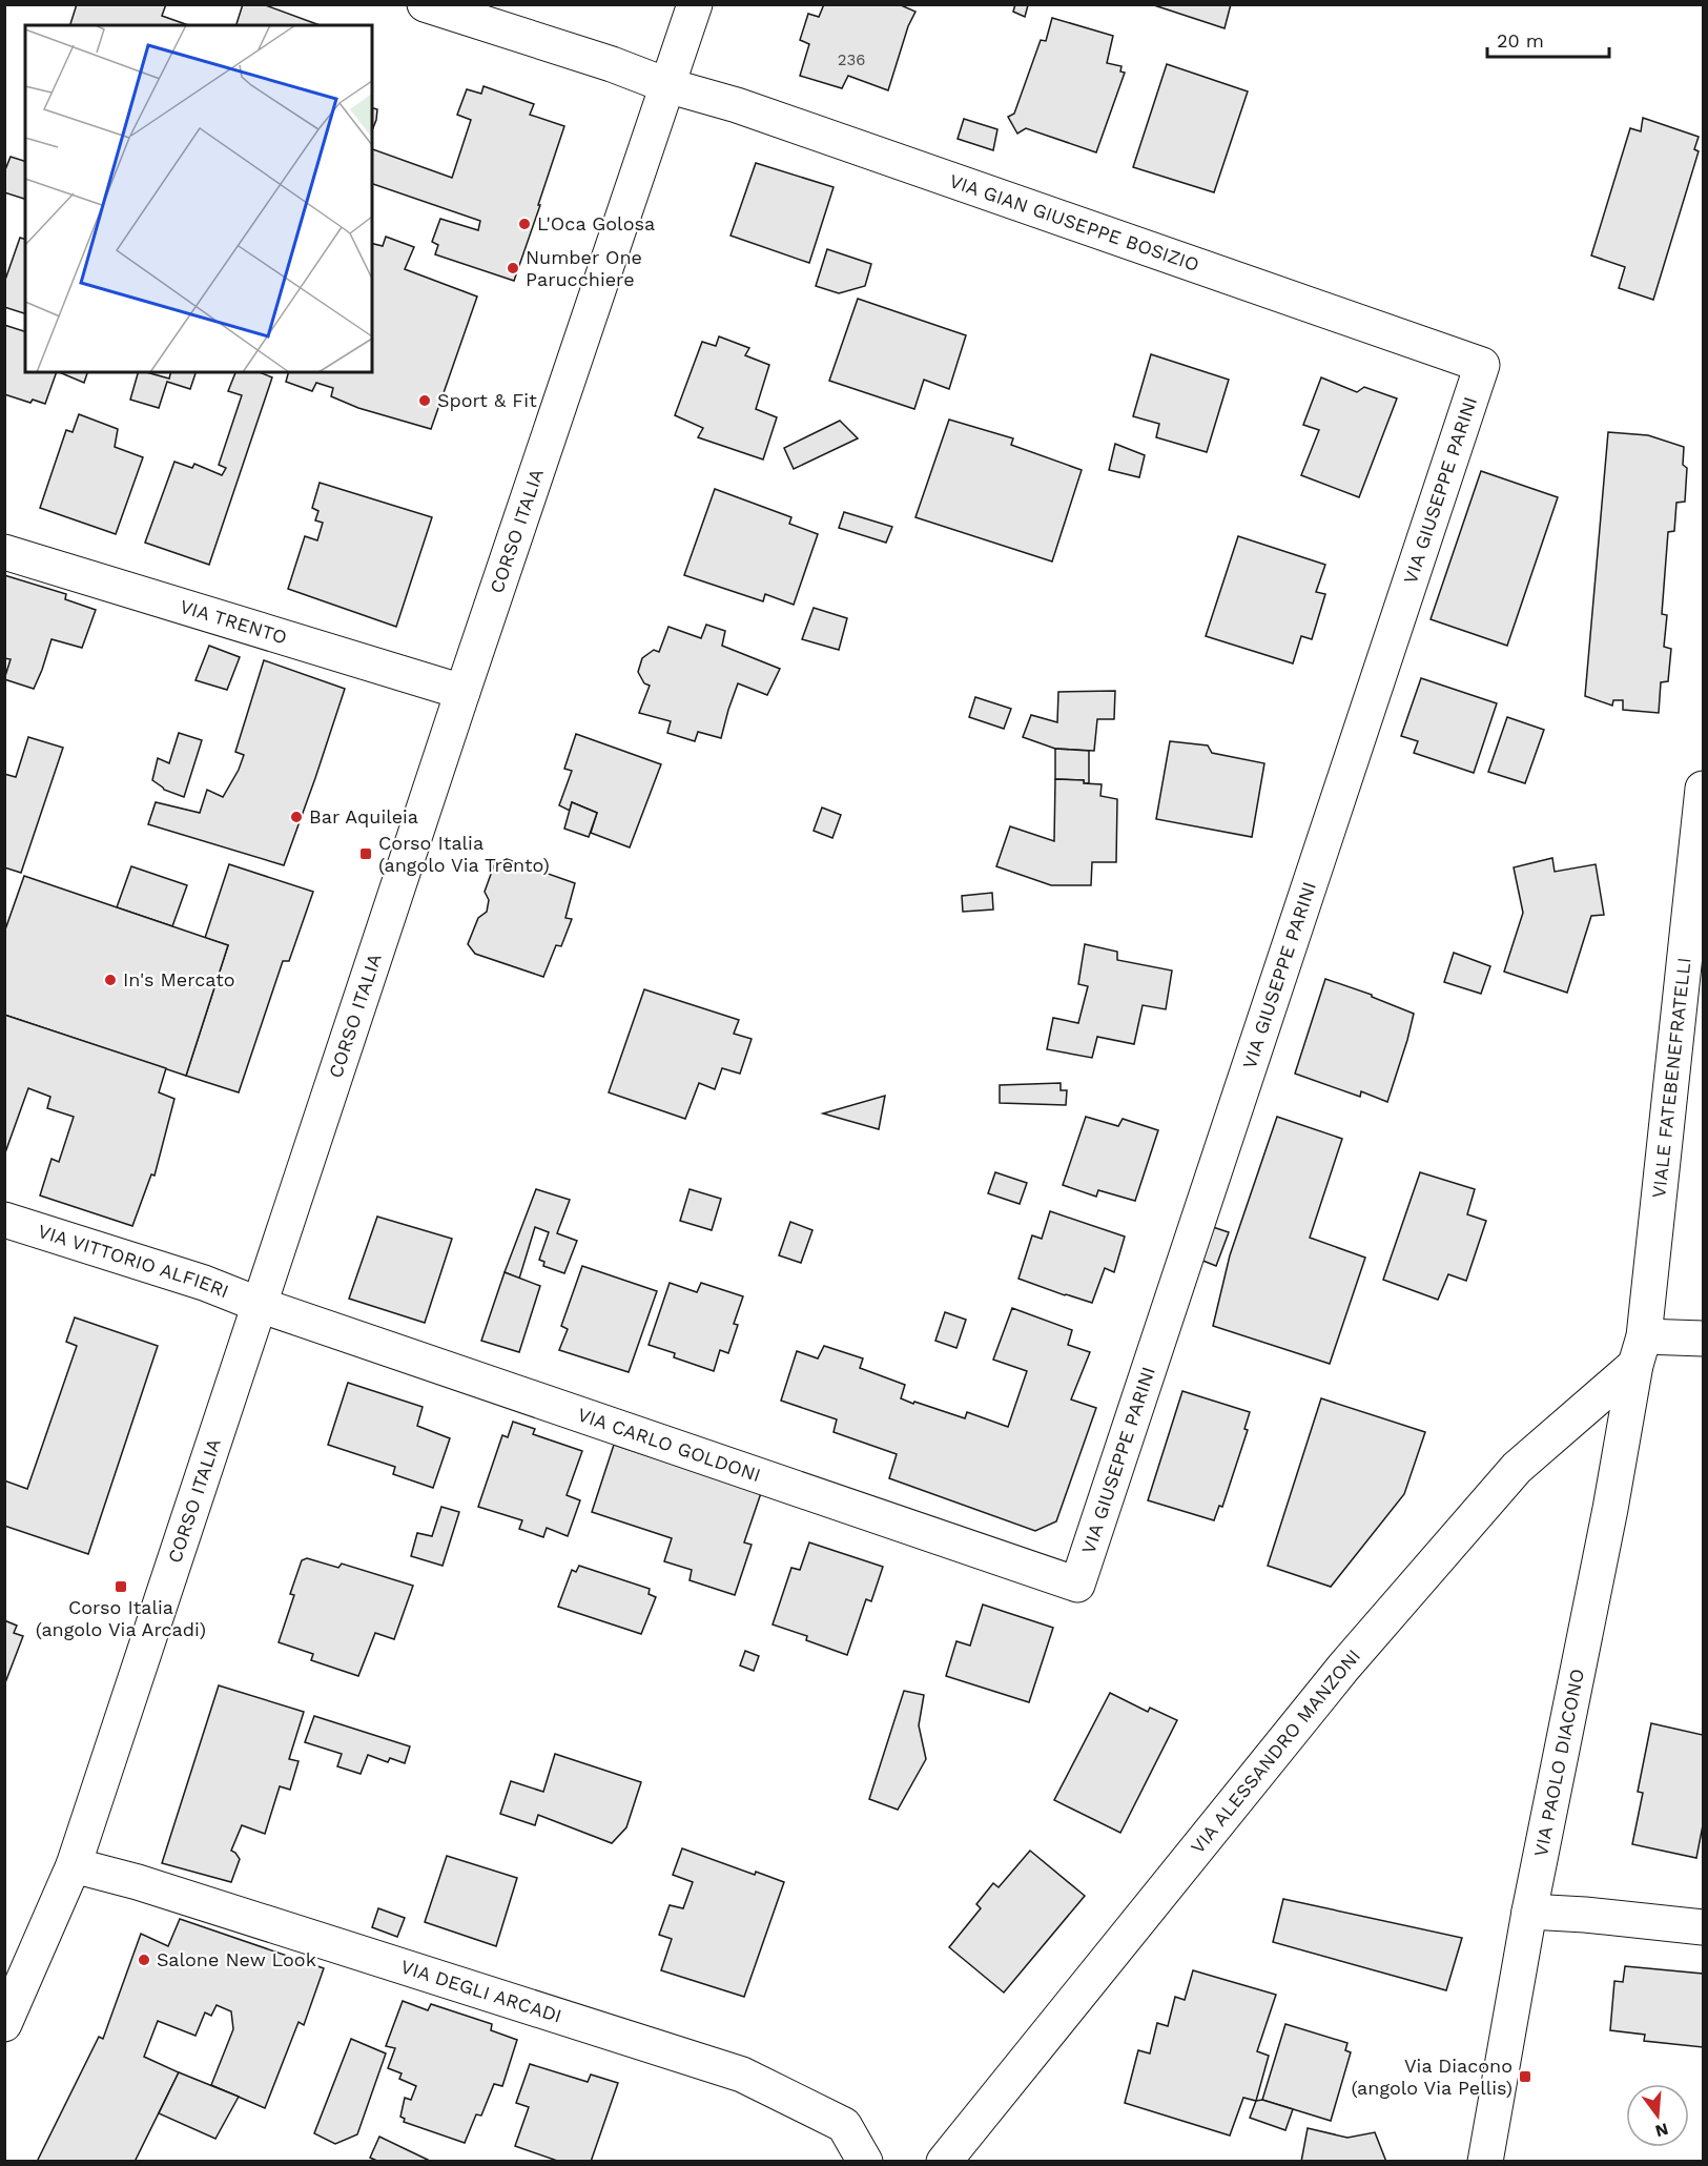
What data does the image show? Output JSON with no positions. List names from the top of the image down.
{
  "streets": {
    "street": [
      "VIA GIAN GIUSEPPE BOSIZIO",
      "VIA GIUSEPPE PARINI",
      "CORSO ITALIA",
      "VIA TRENTO",
      "VIALE FATEBENEFRATELLI",
      "VIA VITTORIO ALFIERI",
      "VIA CARLO GOLDONI",
      "VIA ALESSANDRO MANZONI",
      "VIA PAOLO DIACONO",
      "VIA DEGLI ARCADI"
    ]
  },
  "crossings": [
    ["VIA GIAN GIUSEPPE BOSIZIO", "VIA GIUSEPPE PARINI"],
    ["VIA GIAN GIUSEPPE BOSIZIO", "CORSO ITALIA"],
    ["VIA GIUSEPPE PARINI", "VIA CARLO GOLDONI"],
    ["CORSO ITALIA", "VIA TRENTO"],
    ["CORSO ITALIA", "VIA VITTORIO ALFIERI"],
    ["CORSO ITALIA", "VIA CARLO GOLDONI"],
    ["CORSO ITALIA", "VIA DEGLI ARCADI"],
    ["VIALE FATEBENEFRATELLI", "VIA ALESSANDRO MANZONI"],
    ["VIALE FATEBENEFRATELLI", "VIA PAOLO DIACONO"],
    ["VIA VITTORIO ALFIERI", "VIA CARLO GOLDONI"],
    ["VIA ALESSANDRO MANZONI", "VIA PAOLO DIACONO"]
  ],
  "places": {
    "other": [
      "L'Oca Golosa",
      "Number One Parucchiere",
      "Sport & Fit",
      "Bar Aquileia",
      "In's Mercato",
      "Salone New Look"
    ],
    "transit": ["Corso Italia (angolo Via Trento)", "Corso Italia (angolo Via Arcadi)", "Via Diacono (angolo Via Pellis)"]
  },
  "house_numbers": ["236"],
  "scale_bar": "20 m",
  "north": "bottom"
}
